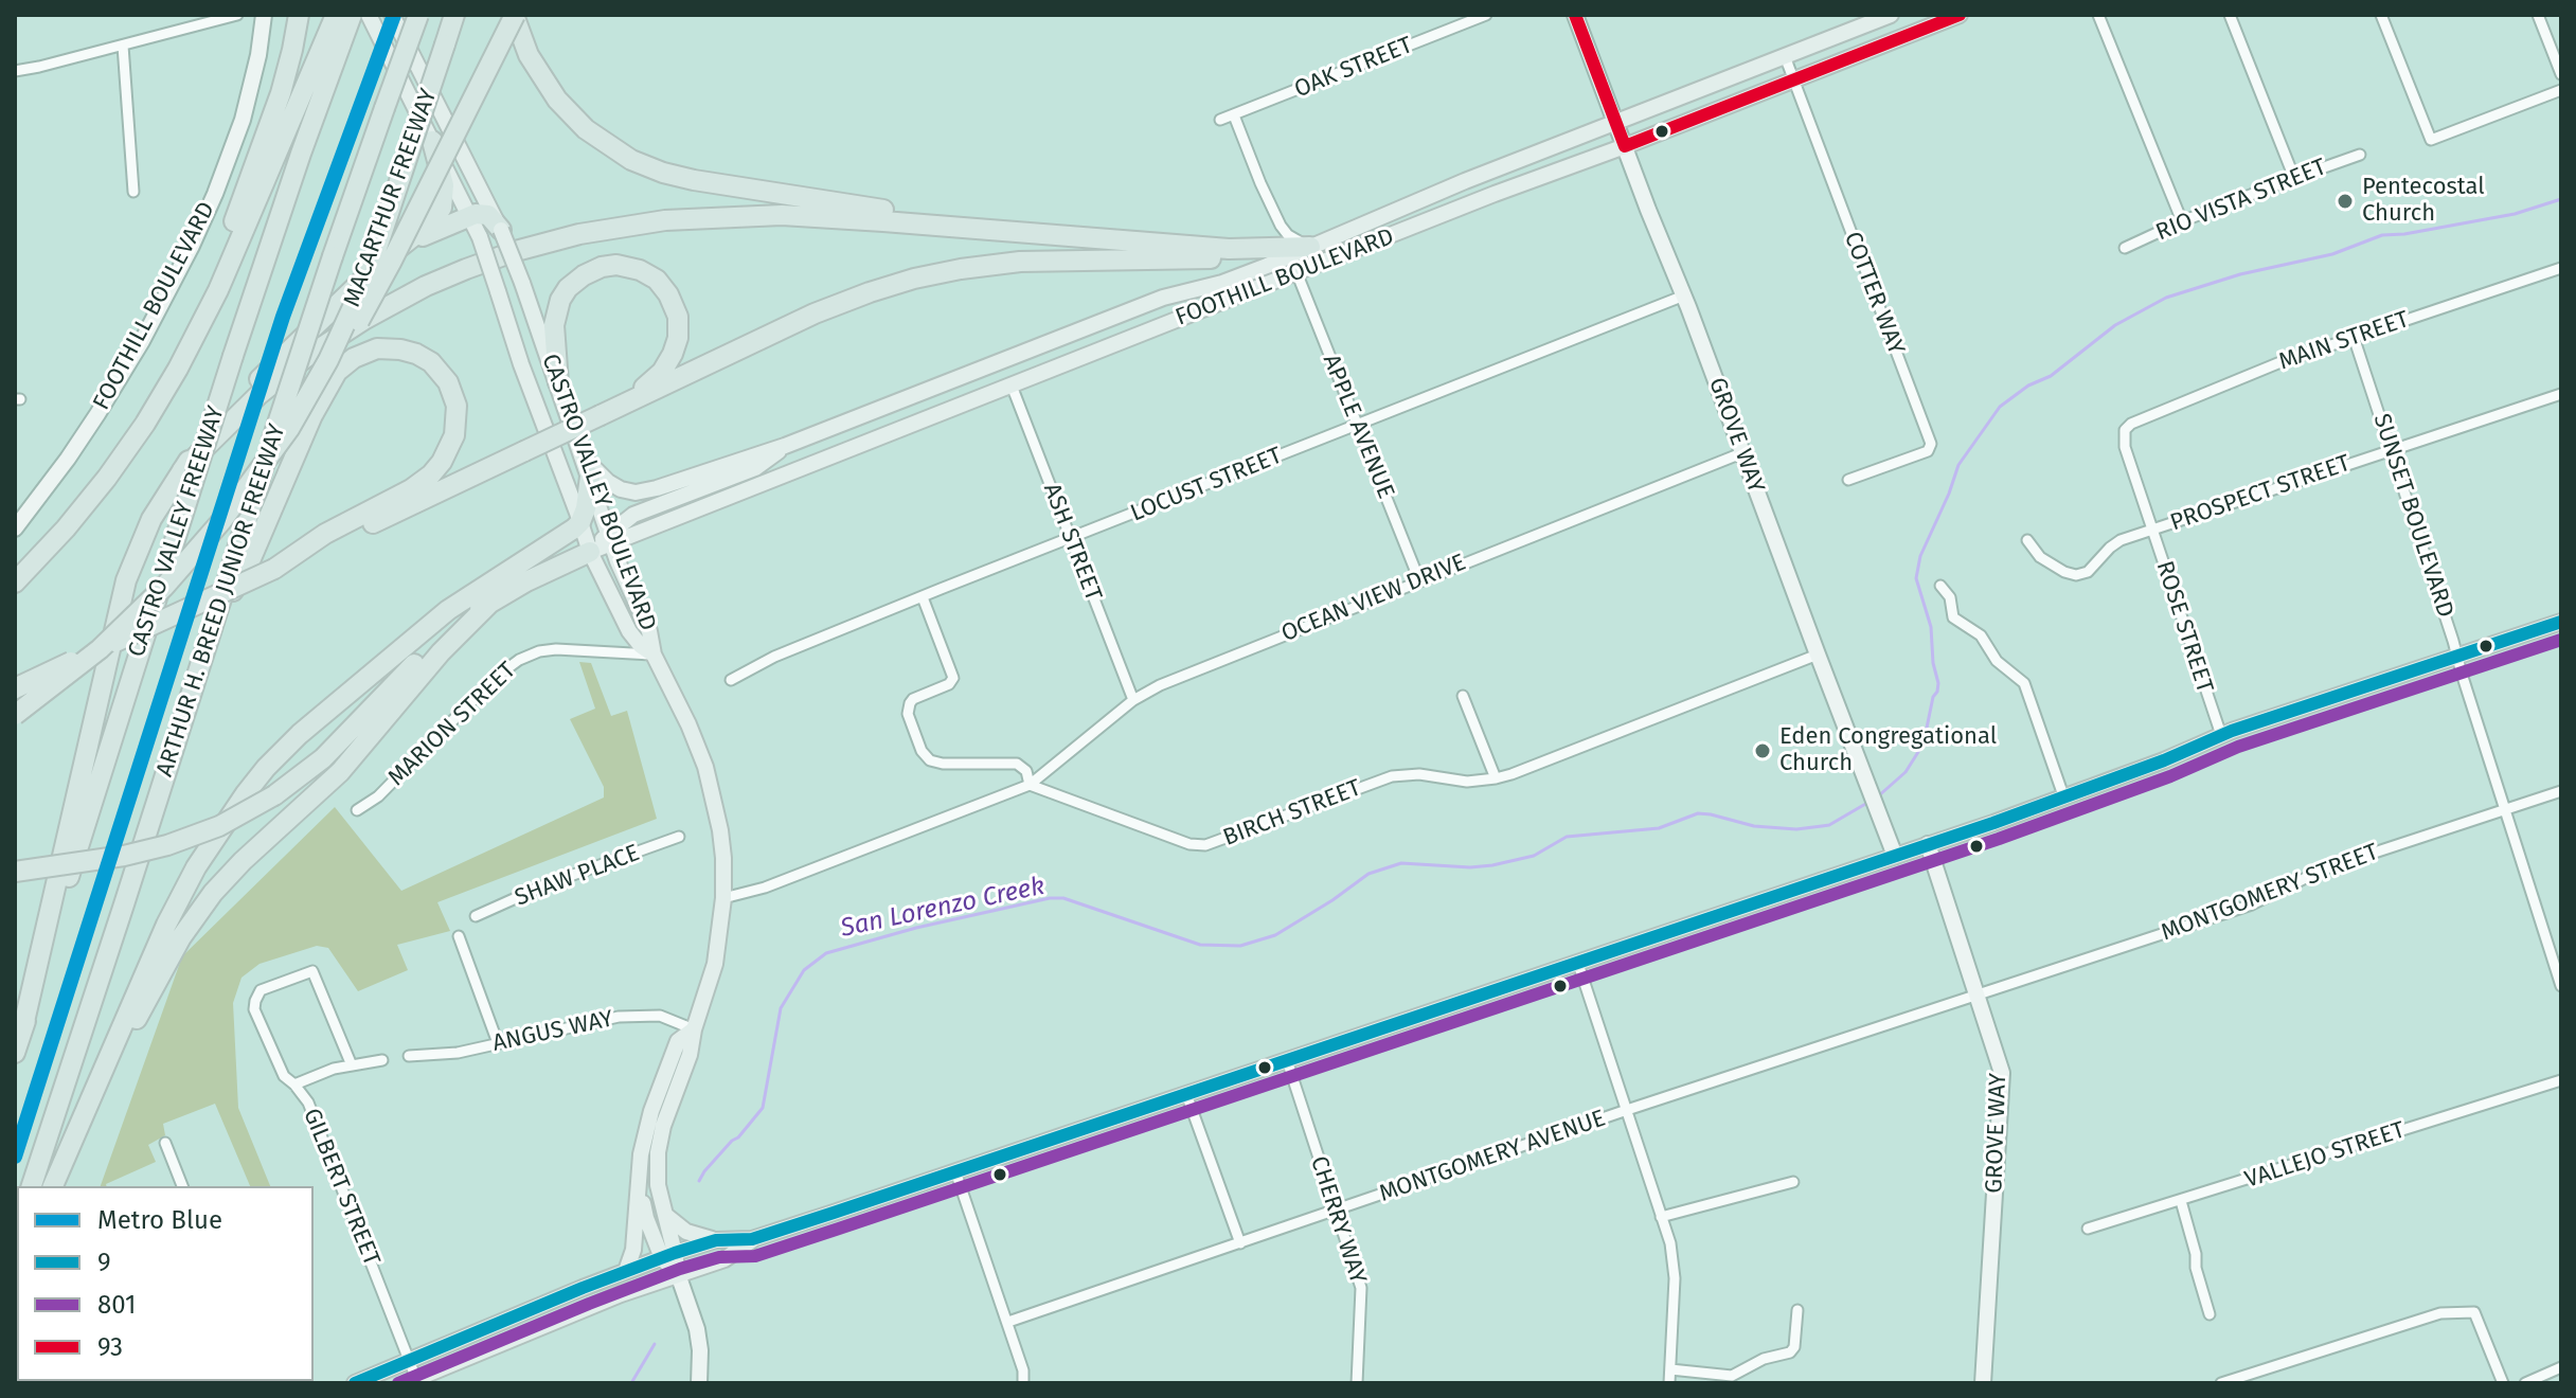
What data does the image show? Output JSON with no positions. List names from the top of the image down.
{
  "streets": {
    "highway": ["MACARTHUR FREEWAY", "CASTRO VALLEY FREEWAY", "ARTHUR H. BREED JUNIOR FREEWAY"],
    "main road": ["FOOTHILL BOULEVARD", "GROVE WAY", "CASTRO VALLEY BOULEVARD"],
    "street": [
      "OAK STREET",
      "RIO VISTA STREET",
      "COTTER WAY",
      "MAIN STREET",
      "APPLE AVENUE",
      "LOCUST STREET",
      "PROSPECT STREET",
      "SUNSET BOULEVARD",
      "ASH STREET",
      "OCEAN VIEW DRIVE",
      "ROSE STREET",
      "MARION STREET",
      "BIRCH STREET",
      "SHAW PLACE",
      "MONTGOMERY STREET",
      "ANGUS WAY",
      "VALLEJO STREET",
      "MONTGOMERY AVENUE",
      "GILBERT STREET",
      "CHERRY WAY"
    ]
  },
  "crossings": [
    ["FOOTHILL BOULEVARD", "COTTER WAY"],
    ["FOOTHILL BOULEVARD", "APPLE AVENUE"],
    ["FOOTHILL BOULEVARD", "GROVE WAY"],
    ["FOOTHILL BOULEVARD", "CASTRO VALLEY BOULEVARD"],
    ["FOOTHILL BOULEVARD", "ASH STREET"],
    ["MAIN STREET", "SUNSET BOULEVARD"],
    ["MAIN STREET", "ROSE STREET"],
    ["APPLE AVENUE", "LOCUST STREET"],
    ["APPLE AVENUE", "OCEAN VIEW DRIVE"],
    ["GROVE WAY", "LOCUST STREET"],
    ["GROVE WAY", "OCEAN VIEW DRIVE"],
    ["GROVE WAY", "BIRCH STREET"],
    ["GROVE WAY", "MONTGOMERY STREET"],
    ["GROVE WAY", "MONTGOMERY AVENUE"],
    ["LOCUST STREET", "ASH STREET"],
    ["LOCUST STREET", "BIRCH STREET"],
    ["CASTRO VALLEY BOULEVARD", "MARION STREET"],
    ["PROSPECT STREET", "SUNSET BOULEVARD"],
    ["PROSPECT STREET", "ROSE STREET"],
    ["SUNSET BOULEVARD", "MONTGOMERY STREET"],
    ["ASH STREET", "OCEAN VIEW DRIVE"],
    ["OCEAN VIEW DRIVE", "BIRCH STREET"],
    ["MONTGOMERY STREET", "MONTGOMERY AVENUE"],
    ["MONTGOMERY AVENUE", "CHERRY WAY"]
  ],
  "water": ["San Lorenzo Creek"],
  "places": ["Pentecostal Church", "Eden Congregational Church"],
  "lines": [
    "metro line Blue",
    "transit line 93",
    "transit line 9",
    "transit line 801"
  ],
  "legend": [
    "Metro Blue",
    "9",
    "801",
    "93"
  ]
}
